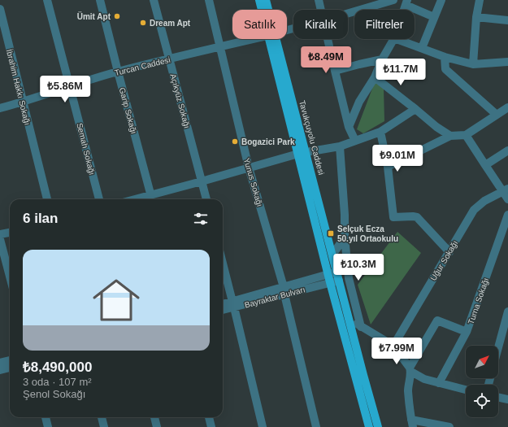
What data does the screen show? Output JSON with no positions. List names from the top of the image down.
{
  "streets": {
    "main road": ["Tavukçuyolu Caddesi"],
    "street": [
      "Turcan Caddesi",
      "İbrahim Hakkı Sokağı",
      "Açıkyüz Sokağı",
      "Garip Sokağı",
      "Semah Sokağı",
      "Yunus Sokağı",
      "Uğur Sokağı",
      "Bayraktar Bulvarı",
      "Turna Sokağı"
    ]
  },
  "crossings": [
    ["Turcan Caddesi", "İbrahim Hakkı Sokağı"],
    ["Turcan Caddesi", "Açıkyüz Sokağı"],
    ["Turcan Caddesi", "Garip Sokağı"],
    ["Turcan Caddesi", "Semah Sokağı"],
    ["Turcan Caddesi", "Yunus Sokağı"],
    ["Tavukçuyolu Caddesi", "Bayraktar Bulvarı"],
    ["Yunus Sokağı", "Bayraktar Bulvarı"]
  ],
  "places": {
    "other": ["Ümit Apt", "Dream Apt", "Bogazici Park"],
    "transit": ["Selçuk Ecza 50.yıl Ortaokulu"]
  },
  "north": "top right",
  "page": {
    "chip": ["Satılık", "Kiralık", "Filtreler"],
    "price": [
      "₺8.49M",
      "₺11.7M",
      "₺5.86M",
      "₺9.01M",
      "₺10.3M",
      "₺7.99M"
    ],
    "heading": "6 ilan",
    "list": [
      {
        "name": "₺8,490,000",
        "note": "3 oda · 107 m² · Şenol Sokağı"
      }
    ]
  }
}
